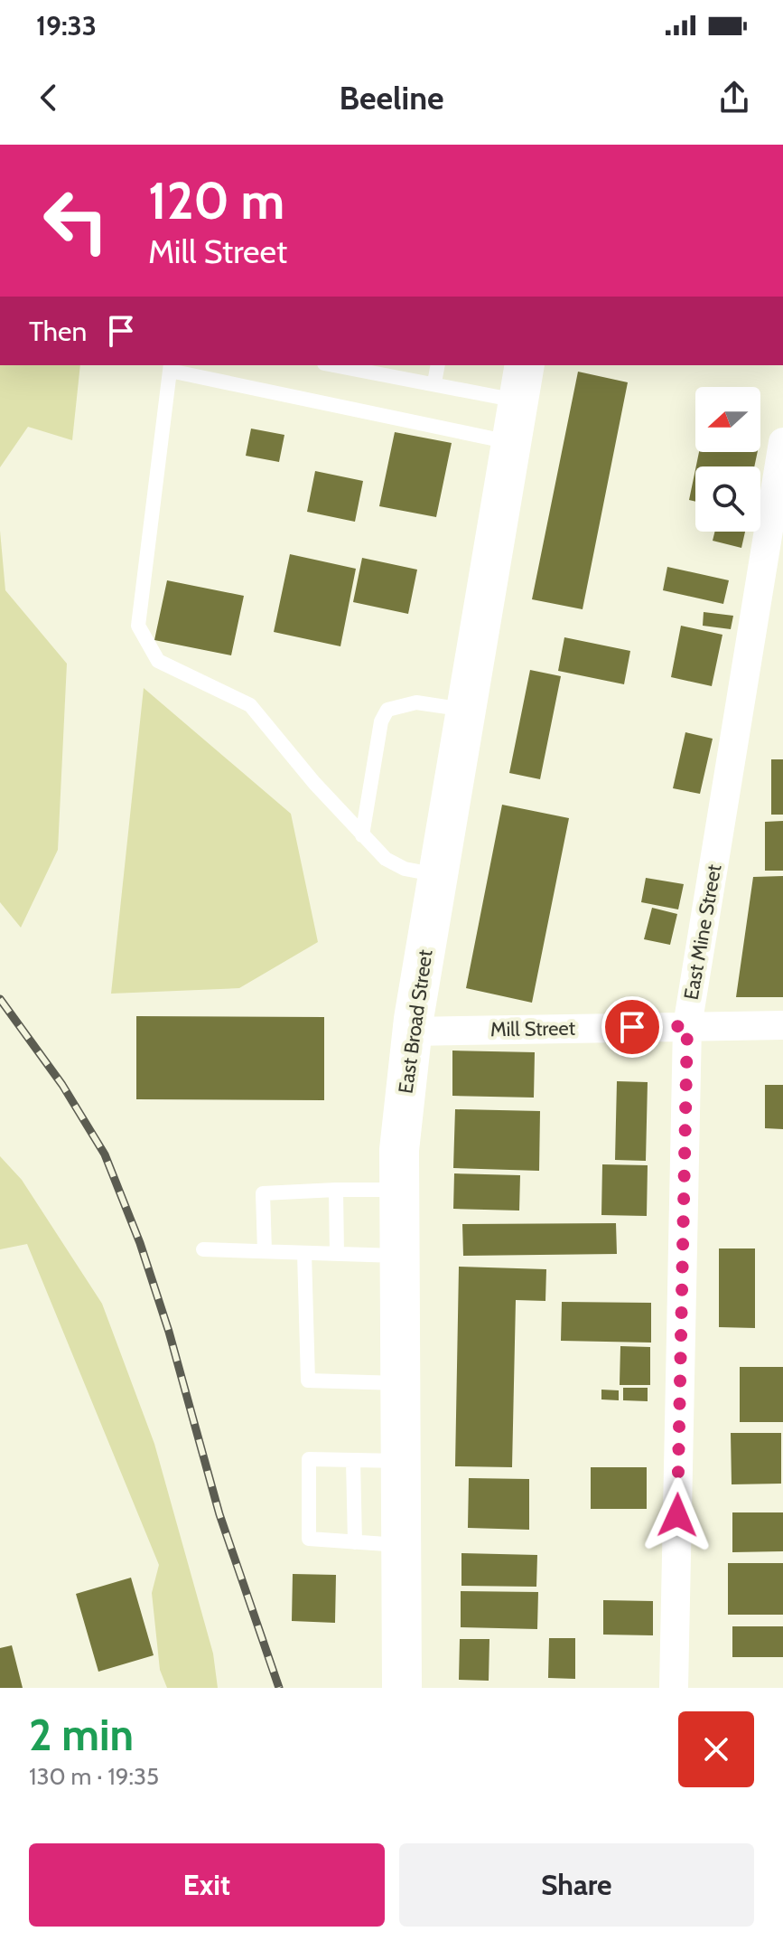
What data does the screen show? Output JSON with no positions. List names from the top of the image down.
{
  "streets": {
    "highway": ["East Broad Street"],
    "street": ["East Mine Street", "Mill Street"]
  },
  "crossings": [
    ["East Mine Street", "Mill Street"],
    ["East Broad Street", "Mill Street"]
  ],
  "north": "left",
  "page": {
    "status": "19:33",
    "header": "Beeline",
    "turn": ["120 m", "Mill Street"],
    "then": "Then",
    "heading": ["2 min", "130 m · 19:35"],
    "buttons": ["Exit", "Share"]
  }
}
